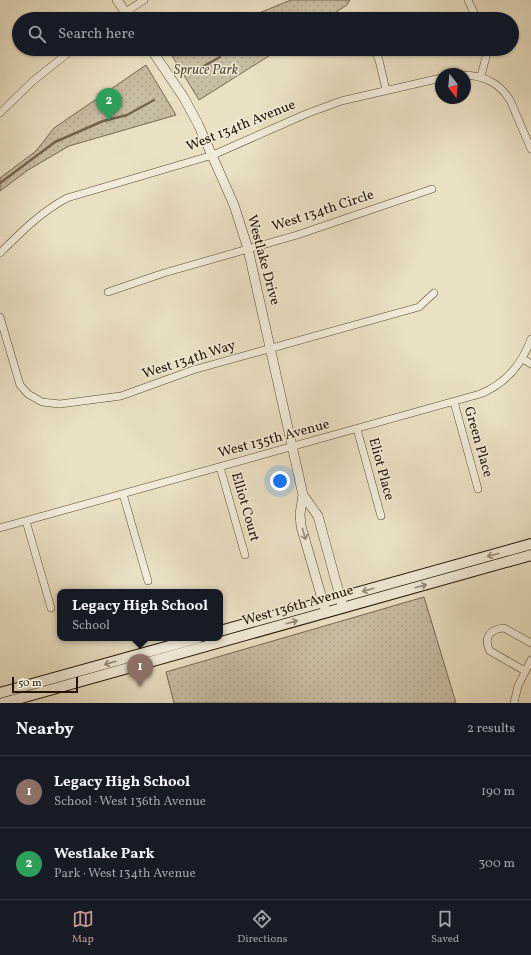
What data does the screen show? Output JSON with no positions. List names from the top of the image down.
{
  "streets": {
    "main road": ["West 136th Avenue"],
    "street": [
      "West 134th Avenue",
      "West 134th Circle",
      "Westlake Drive",
      "West 134th Way",
      "West 135th Avenue",
      "Green Place",
      "Eliot Place",
      "Elliot Court"
    ]
  },
  "crossings": [
    ["West 134th Avenue", "Westlake Drive"],
    ["West 134th Circle", "Westlake Drive"],
    ["Westlake Drive", "West 134th Way"],
    ["Westlake Drive", "West 135th Avenue"],
    ["Westlake Drive", "West 136th Avenue"],
    ["West 135th Avenue", "Green Place"],
    ["West 135th Avenue", "Eliot Place"],
    ["West 135th Avenue", "Elliot Court"]
  ],
  "parks": ["Spruce Park"],
  "scale_bar": "50 m",
  "north": "bottom",
  "page": {
    "search": "Search here",
    "pins": ["2", "1"],
    "popup": ["Legacy High School", "School"],
    "scale": "50 m",
    "heading": ["Nearby", "2 results"],
    "list": [
      {
        "mark": "1",
        "name": "Legacy High School",
        "note": "School · West 136th Avenue",
        "value": "190 m"
      },
      {
        "mark": "2",
        "name": "Westlake Park",
        "note": "Park · West 134th Avenue",
        "value": "300 m"
      }
    ],
    "nav": ["Map", "Directions", "Saved"]
  }
}
